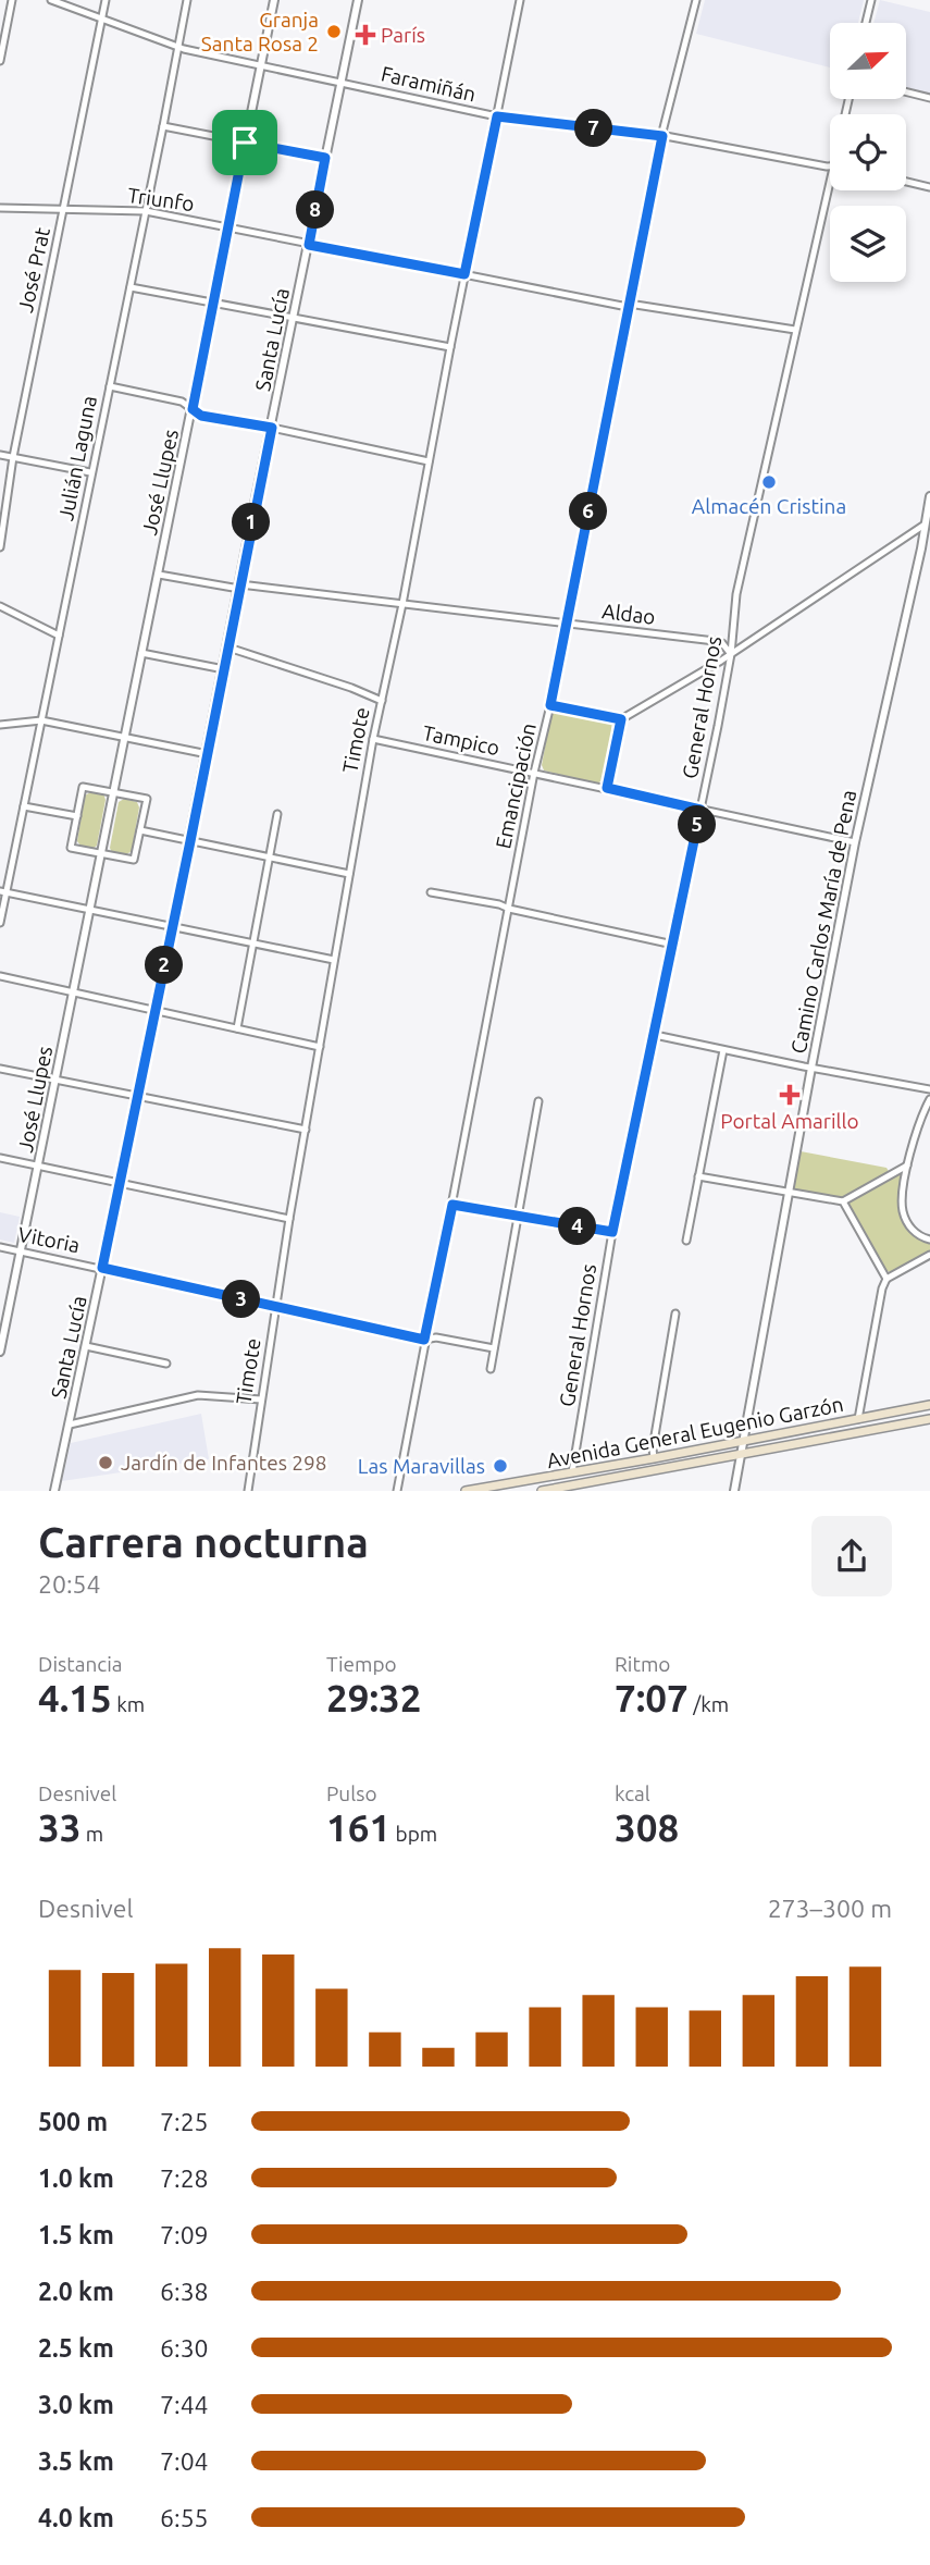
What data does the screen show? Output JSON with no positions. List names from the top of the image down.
{
  "streets": {
    "main road": ["Avenida General Eugenio Garzón"],
    "street": [
      "Faramiñán",
      "Triunfo",
      "José Prat",
      "Santa Lucía",
      "Julián Laguna",
      "José Llupes",
      "Aldao",
      "General Hornos",
      "Timote",
      "Tampico",
      "Emancipación",
      "Camino Carlos María de Pena",
      "Vitoria"
    ]
  },
  "crossings": [
    ["Faramiñán", "José Prat"],
    ["Faramiñán", "Santa Lucía"],
    ["Faramiñán", "Julián Laguna"],
    ["Faramiñán", "José Llupes"],
    ["Faramiñán", "Timote"],
    ["Faramiñán", "Emancipación"],
    ["Triunfo", "José Prat"],
    ["Triunfo", "Santa Lucía"],
    ["Triunfo", "Julián Laguna"],
    ["Triunfo", "José Llupes"],
    ["Triunfo", "General Hornos"],
    ["Triunfo", "Timote"],
    ["Triunfo", "Emancipación"],
    ["Santa Lucía", "Aldao"],
    ["Santa Lucía", "Vitoria"],
    ["José Llupes", "Aldao"],
    ["José Llupes", "Vitoria"],
    ["Aldao", "General Hornos"],
    ["Aldao", "Timote"],
    ["Aldao", "Emancipación"],
    ["General Hornos", "Tampico"],
    ["General Hornos", "Avenida General Eugenio Garzón"],
    ["Timote", "Tampico"],
    ["Timote", "Vitoria"],
    ["Tampico", "Emancipación"],
    ["Tampico", "Camino Carlos María de Pena"],
    ["Emancipación", "Vitoria"],
    ["Camino Carlos María de Pena", "Avenida General Eugenio Garzón"]
  ],
  "places": {
    "other": [
      "Granja Santa Rosa 2",
      "Almacén Cristina",
      "Jardín de Infantes 298",
      "Las Maravillas"
    ],
    "health": ["París", "Portal Amarillo"]
  },
  "north": "top right",
  "page": {
    "pins": [
      "7",
      "8",
      "6",
      "1",
      "5",
      "2",
      "4",
      "3"
    ],
    "heading": ["Carrera nocturna", "20:54"],
    "stats": [
      ["Distancia", "4.15 km"],
      ["Tiempo", "29:32"],
      ["Ritmo", "7:07 /km"],
      ["Desnivel", "33 m"],
      ["Pulso", "161 bpm"],
      ["kcal", "308"]
    ],
    "chart": ["Desnivel", "273–300 m"],
    "list": [
      {
        "name": "500 m",
        "note": "7:25"
      },
      {
        "name": "1.0 km",
        "note": "7:28"
      },
      {
        "name": "1.5 km",
        "note": "7:09"
      },
      {
        "name": "2.0 km",
        "note": "6:38"
      },
      {
        "name": "2.5 km",
        "note": "6:30"
      },
      {
        "name": "3.0 km",
        "note": "7:44"
      },
      {
        "name": "3.5 km",
        "note": "7:04"
      },
      {
        "name": "4.0 km",
        "note": "6:55"
      }
    ]
  }
}
